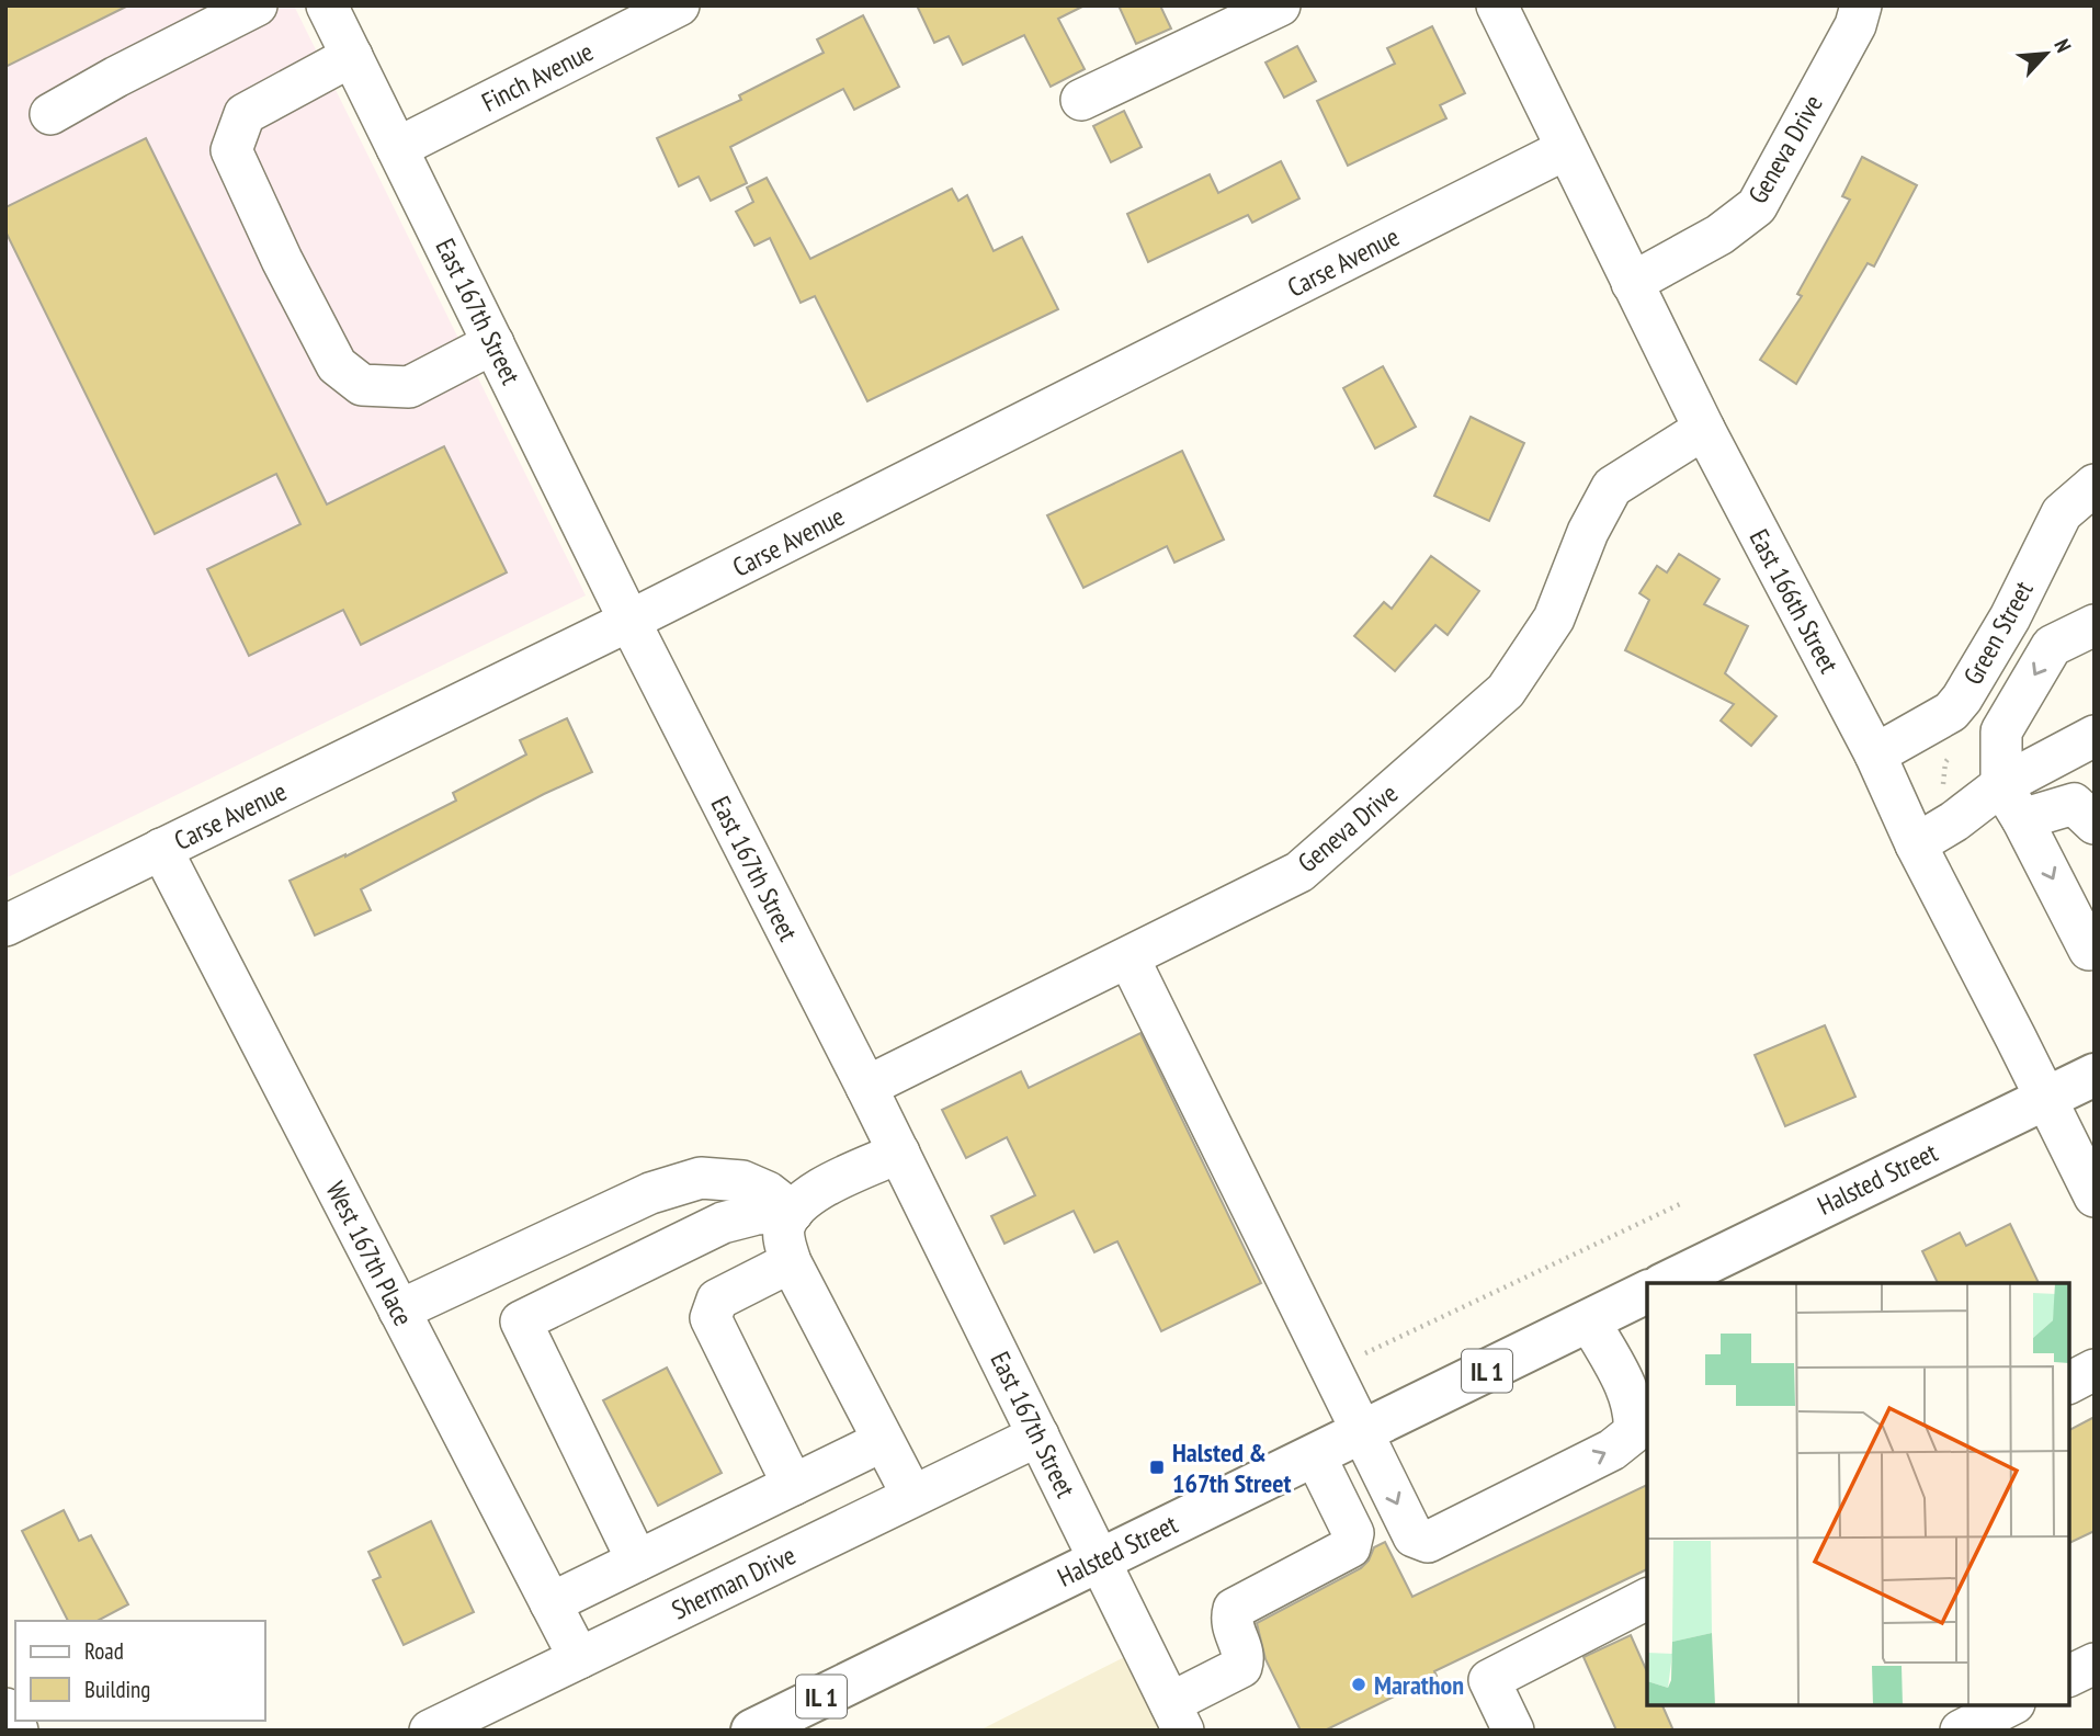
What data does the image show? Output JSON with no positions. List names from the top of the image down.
{
  "streets": {
    "main road": ["Halsted Street", "IL 1"],
    "street": [
      "Finch Avenue",
      "Geneva Drive",
      "Carse Avenue",
      "East 167th Street",
      "East 166th Street",
      "Green Street",
      "West 167th Place",
      "Sherman Drive"
    ]
  },
  "crossings": [
    ["Finch Avenue", "East 167th Street"],
    ["Geneva Drive", "East 167th Street"],
    ["Geneva Drive", "East 166th Street"],
    ["Carse Avenue", "East 167th Street"],
    ["Carse Avenue", "East 166th Street"],
    ["Carse Avenue", "West 167th Place"],
    ["East 167th Street", "Halsted Street"],
    ["East 167th Street", "Sherman Drive"],
    ["East 166th Street", "Green Street"],
    ["East 166th Street", "Halsted Street"],
    ["West 167th Place", "Sherman Drive"]
  ],
  "places": {
    "transit": ["Halsted & 167th Street"],
    "other": ["Marathon"]
  },
  "legend": ["Road", "Building"],
  "north": "top right"
}
